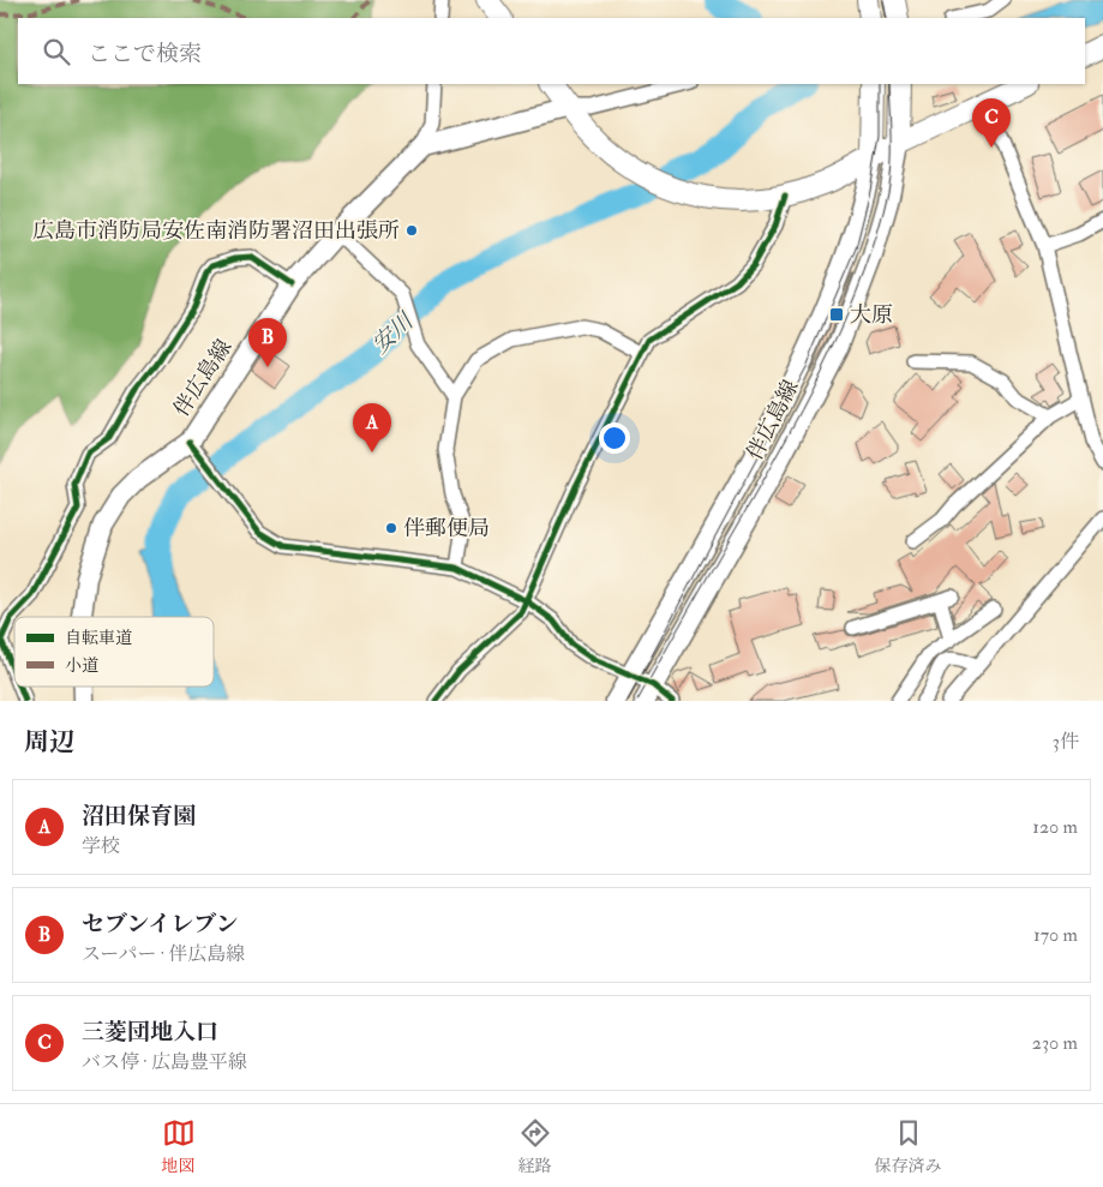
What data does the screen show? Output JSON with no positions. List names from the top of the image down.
{
  "streets": {
    "main road": ["伴広島線"]
  },
  "water": ["安川"],
  "places": {
    "other": ["広島市消防局安佐南消防署沼田出張所", "伴郵便局"],
    "transit": ["大原"]
  },
  "legend": ["自転車道", "小道"],
  "page": {
    "search": "ここで検索",
    "pins": ["C", "B", "A"],
    "heading": ["周辺", "3件"],
    "list": [
      {
        "mark": "A",
        "name": "沼田保育園",
        "note": "学校",
        "value": "120 m"
      },
      {
        "mark": "B",
        "name": "セブンイレブン",
        "note": "スーパー · 伴広島線",
        "value": "170 m"
      },
      {
        "mark": "C",
        "name": "三菱団地入口",
        "note": "バス停 · 広島豊平線",
        "value": "230 m"
      }
    ],
    "nav": ["地図", "経路", "保存済み"]
  }
}
